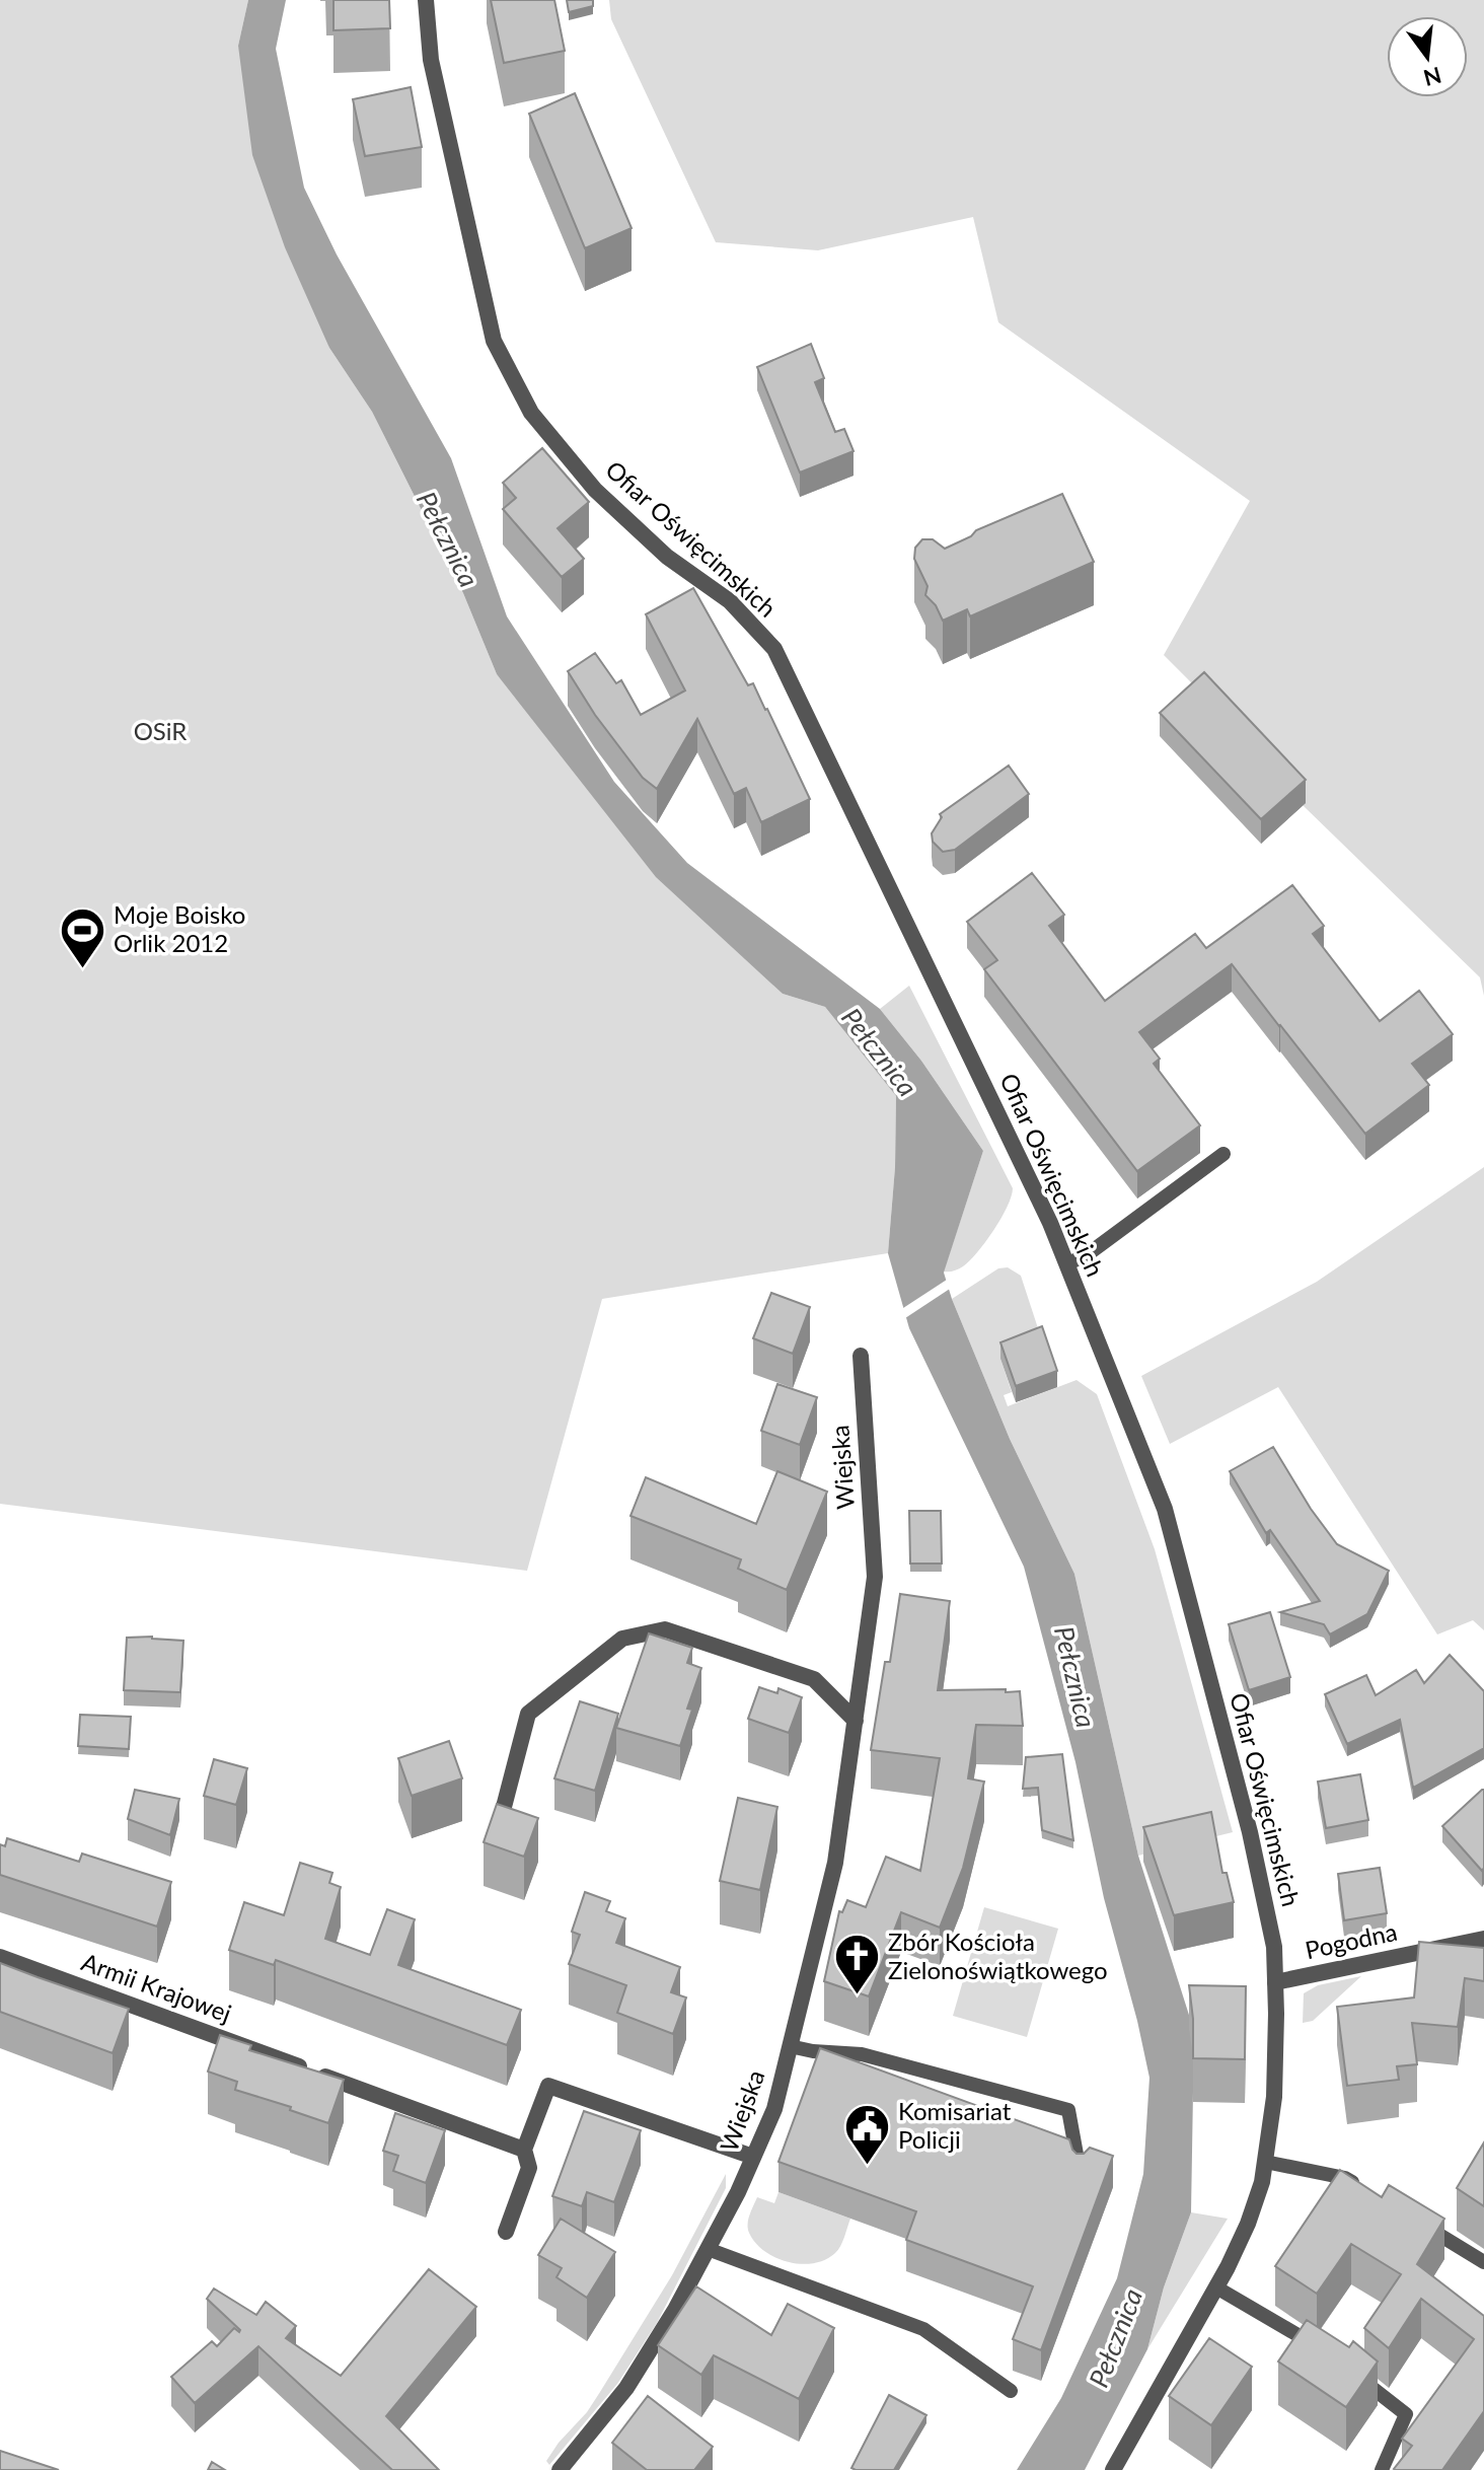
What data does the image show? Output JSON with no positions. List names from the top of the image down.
{
  "streets": {
    "street": [
      "Ofiar Oświęcimskich",
      "Wiejska",
      "Pogodna",
      "Armii Krajowej"
    ]
  },
  "crossings": [
    ["Ofiar Oświęcimskich", "Pogodna"]
  ],
  "water": ["Pełcznica"],
  "parks": ["OSiR"],
  "places": {
    "sports": ["Moje Boisko Orlik 2012"],
    "church": ["Zbór Kościoła Zielonoświątkowego"],
    "public building": ["Komisariat Policji"]
  },
  "north": "bottom"
}
